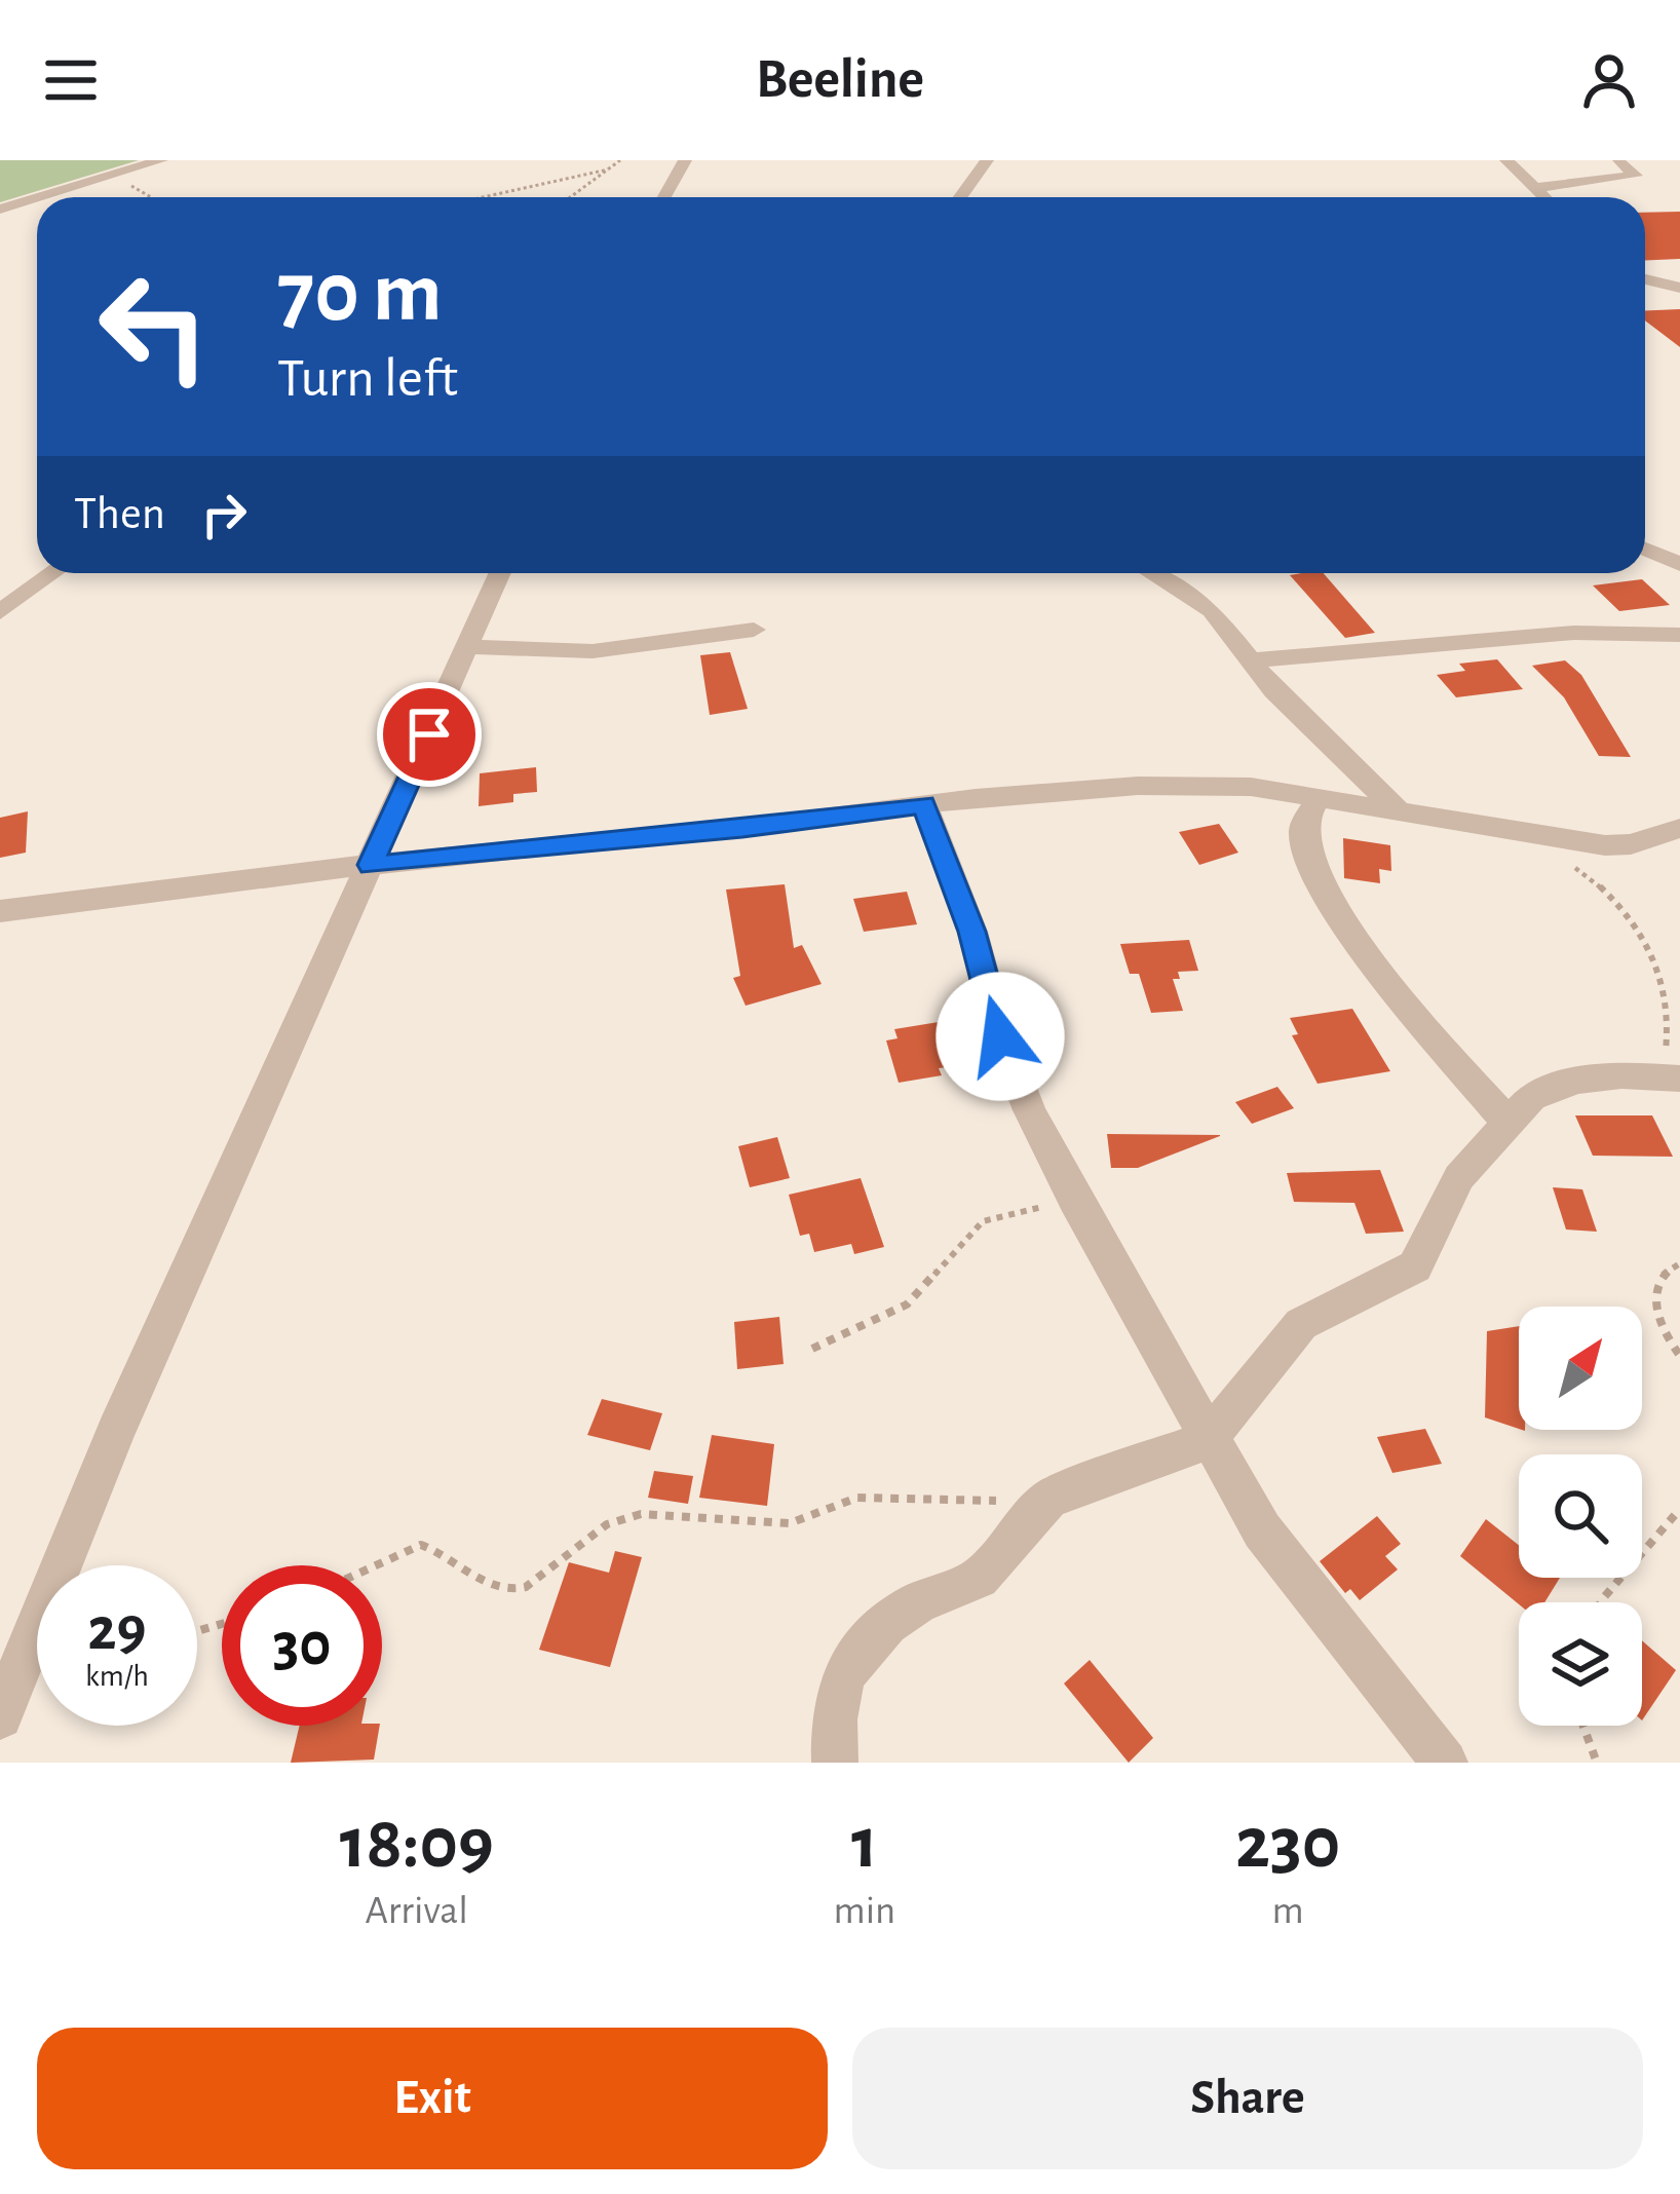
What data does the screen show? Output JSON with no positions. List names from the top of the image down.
{
  "north": "top right",
  "page": {
    "header": "Beeline",
    "turn": ["70 m", "Turn left"],
    "then": "Then",
    "speed": "29 km/h",
    "limit": "30",
    "eta": [
      "18:09",
      "Arrival",
      "1",
      "min",
      "230",
      "m"
    ],
    "buttons": ["Exit", "Share"]
  }
}
